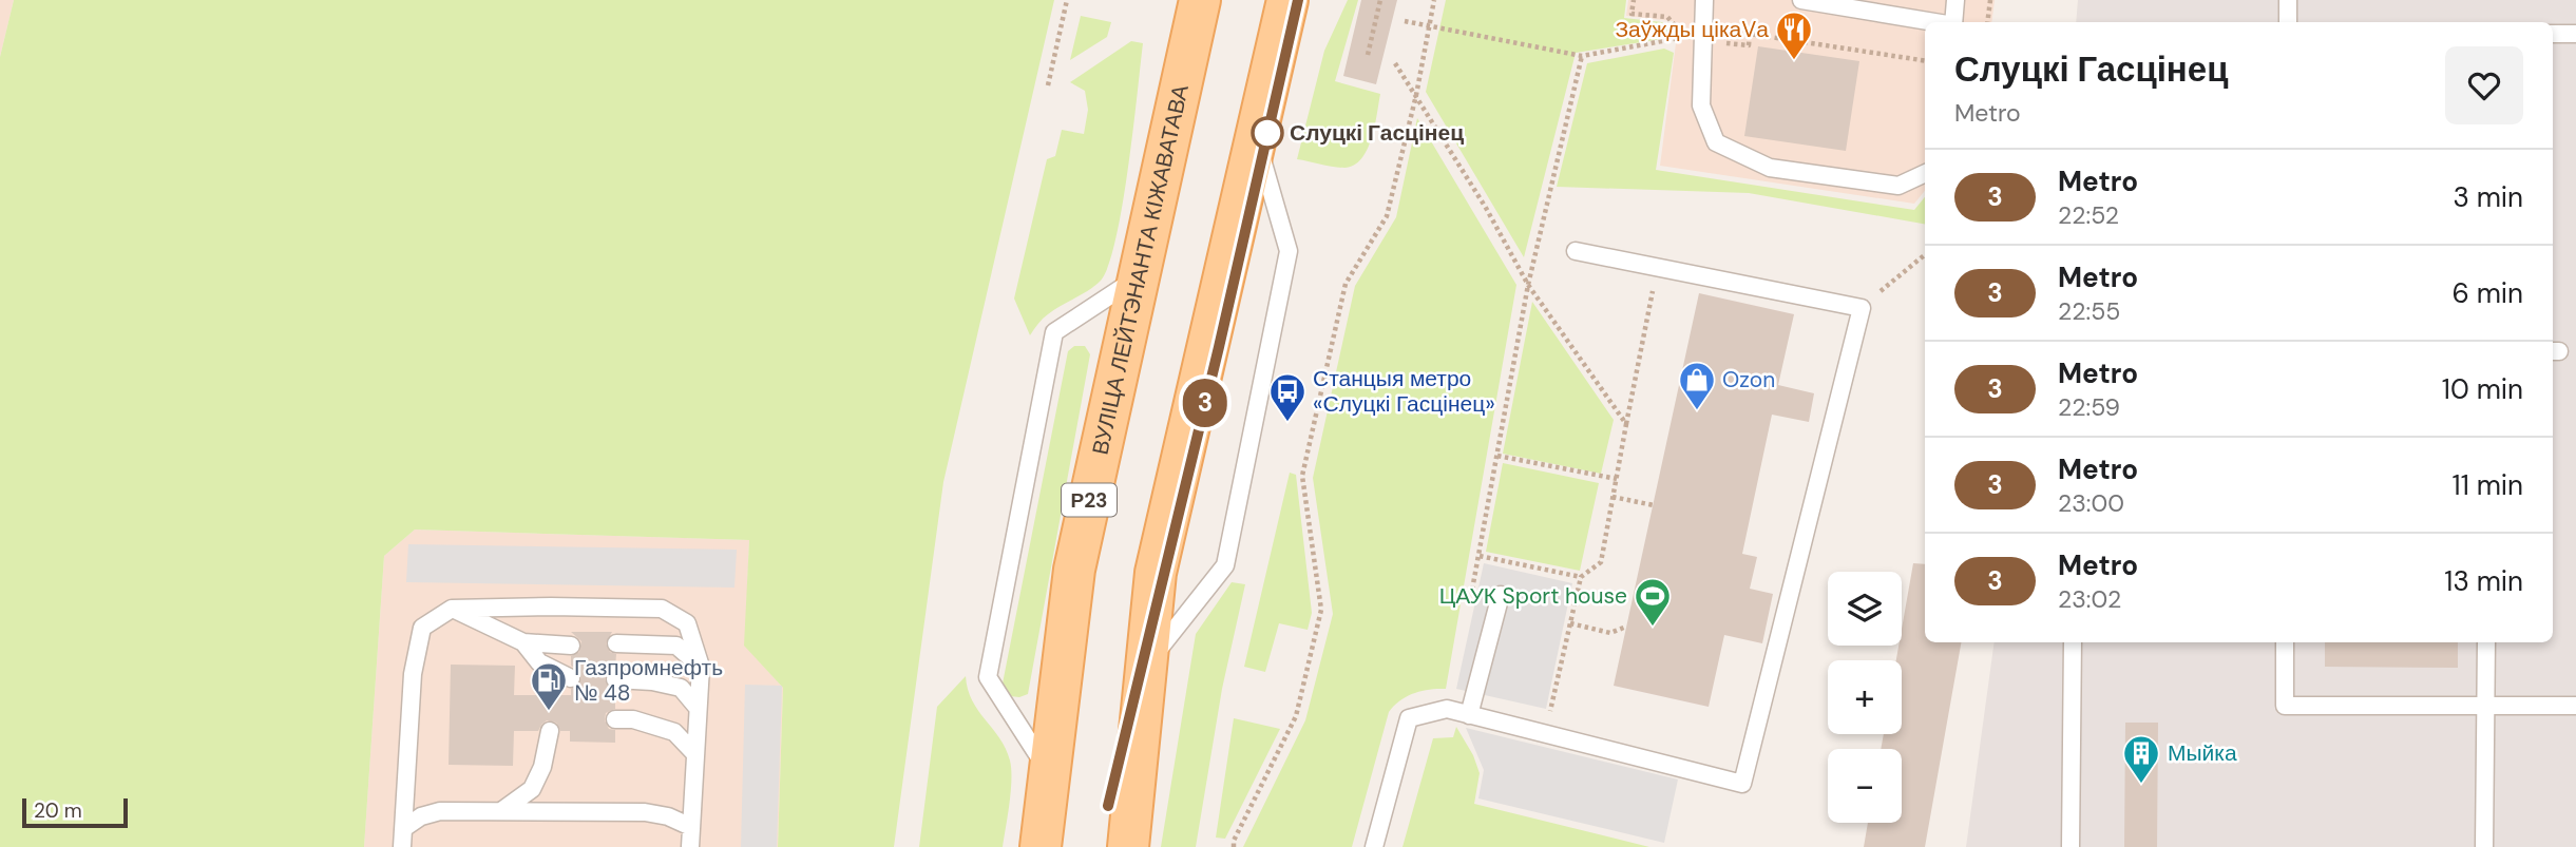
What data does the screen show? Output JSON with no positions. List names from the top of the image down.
{
  "streets": {
    "main road": ["ВУЛІЦА ЛЕЙТЭНАНТА КІЖАВАТАВА", "Р23"]
  },
  "places": {
    "restaurant": ["Заўжды цікаVа"],
    "other": ["Слуцкі Гасцінец"],
    "shop": ["Ozon"],
    "bus stop": ["Станцыя метро «Слуцкі Гасцінец»"],
    "sports": ["ЦАУК Sport house"],
    "fuel station": ["Газпромнефть № 48"],
    "building": ["Мыйка"]
  },
  "lines": ["metro line 3"],
  "scale_bar": "20 m",
  "page": {
    "on_map": "3",
    "heading": ["Слуцкі Гасцінец", "Metro"],
    "list": [
      {
        "mark": "3",
        "name": "Metro",
        "note": "22:52",
        "value": "3 min"
      },
      {
        "mark": "3",
        "name": "Metro",
        "note": "22:55",
        "value": "6 min"
      },
      {
        "mark": "3",
        "name": "Metro",
        "note": "22:59",
        "value": "10 min"
      },
      {
        "mark": "3",
        "name": "Metro",
        "note": "23:00",
        "value": "11 min"
      },
      {
        "mark": "3",
        "name": "Metro",
        "note": "23:02",
        "value": "13 min"
      }
    ],
    "map_buttons": ["+", "−"],
    "scale": "20 m"
  }
}
